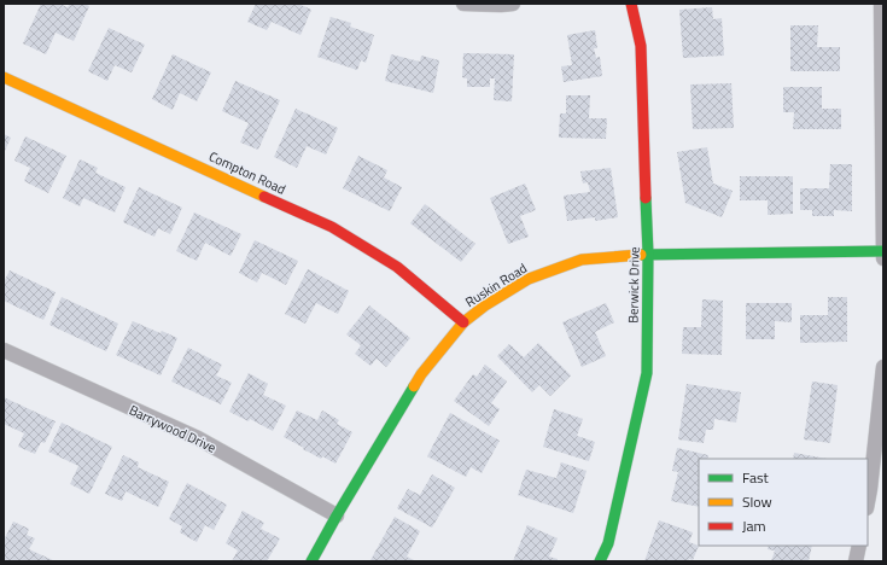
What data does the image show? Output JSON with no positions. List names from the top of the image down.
{
  "streets": {
    "street": [
      "Compton Road",
      "Ruskin Road",
      "Berwick Drive",
      "Barrywood Drive"
    ]
  },
  "crossings": [
    ["Compton Road", "Ruskin Road"],
    ["Ruskin Road", "Berwick Drive"],
    ["Ruskin Road", "Barrywood Drive"]
  ],
  "legend": ["Fast", "Slow", "Jam"]
}
